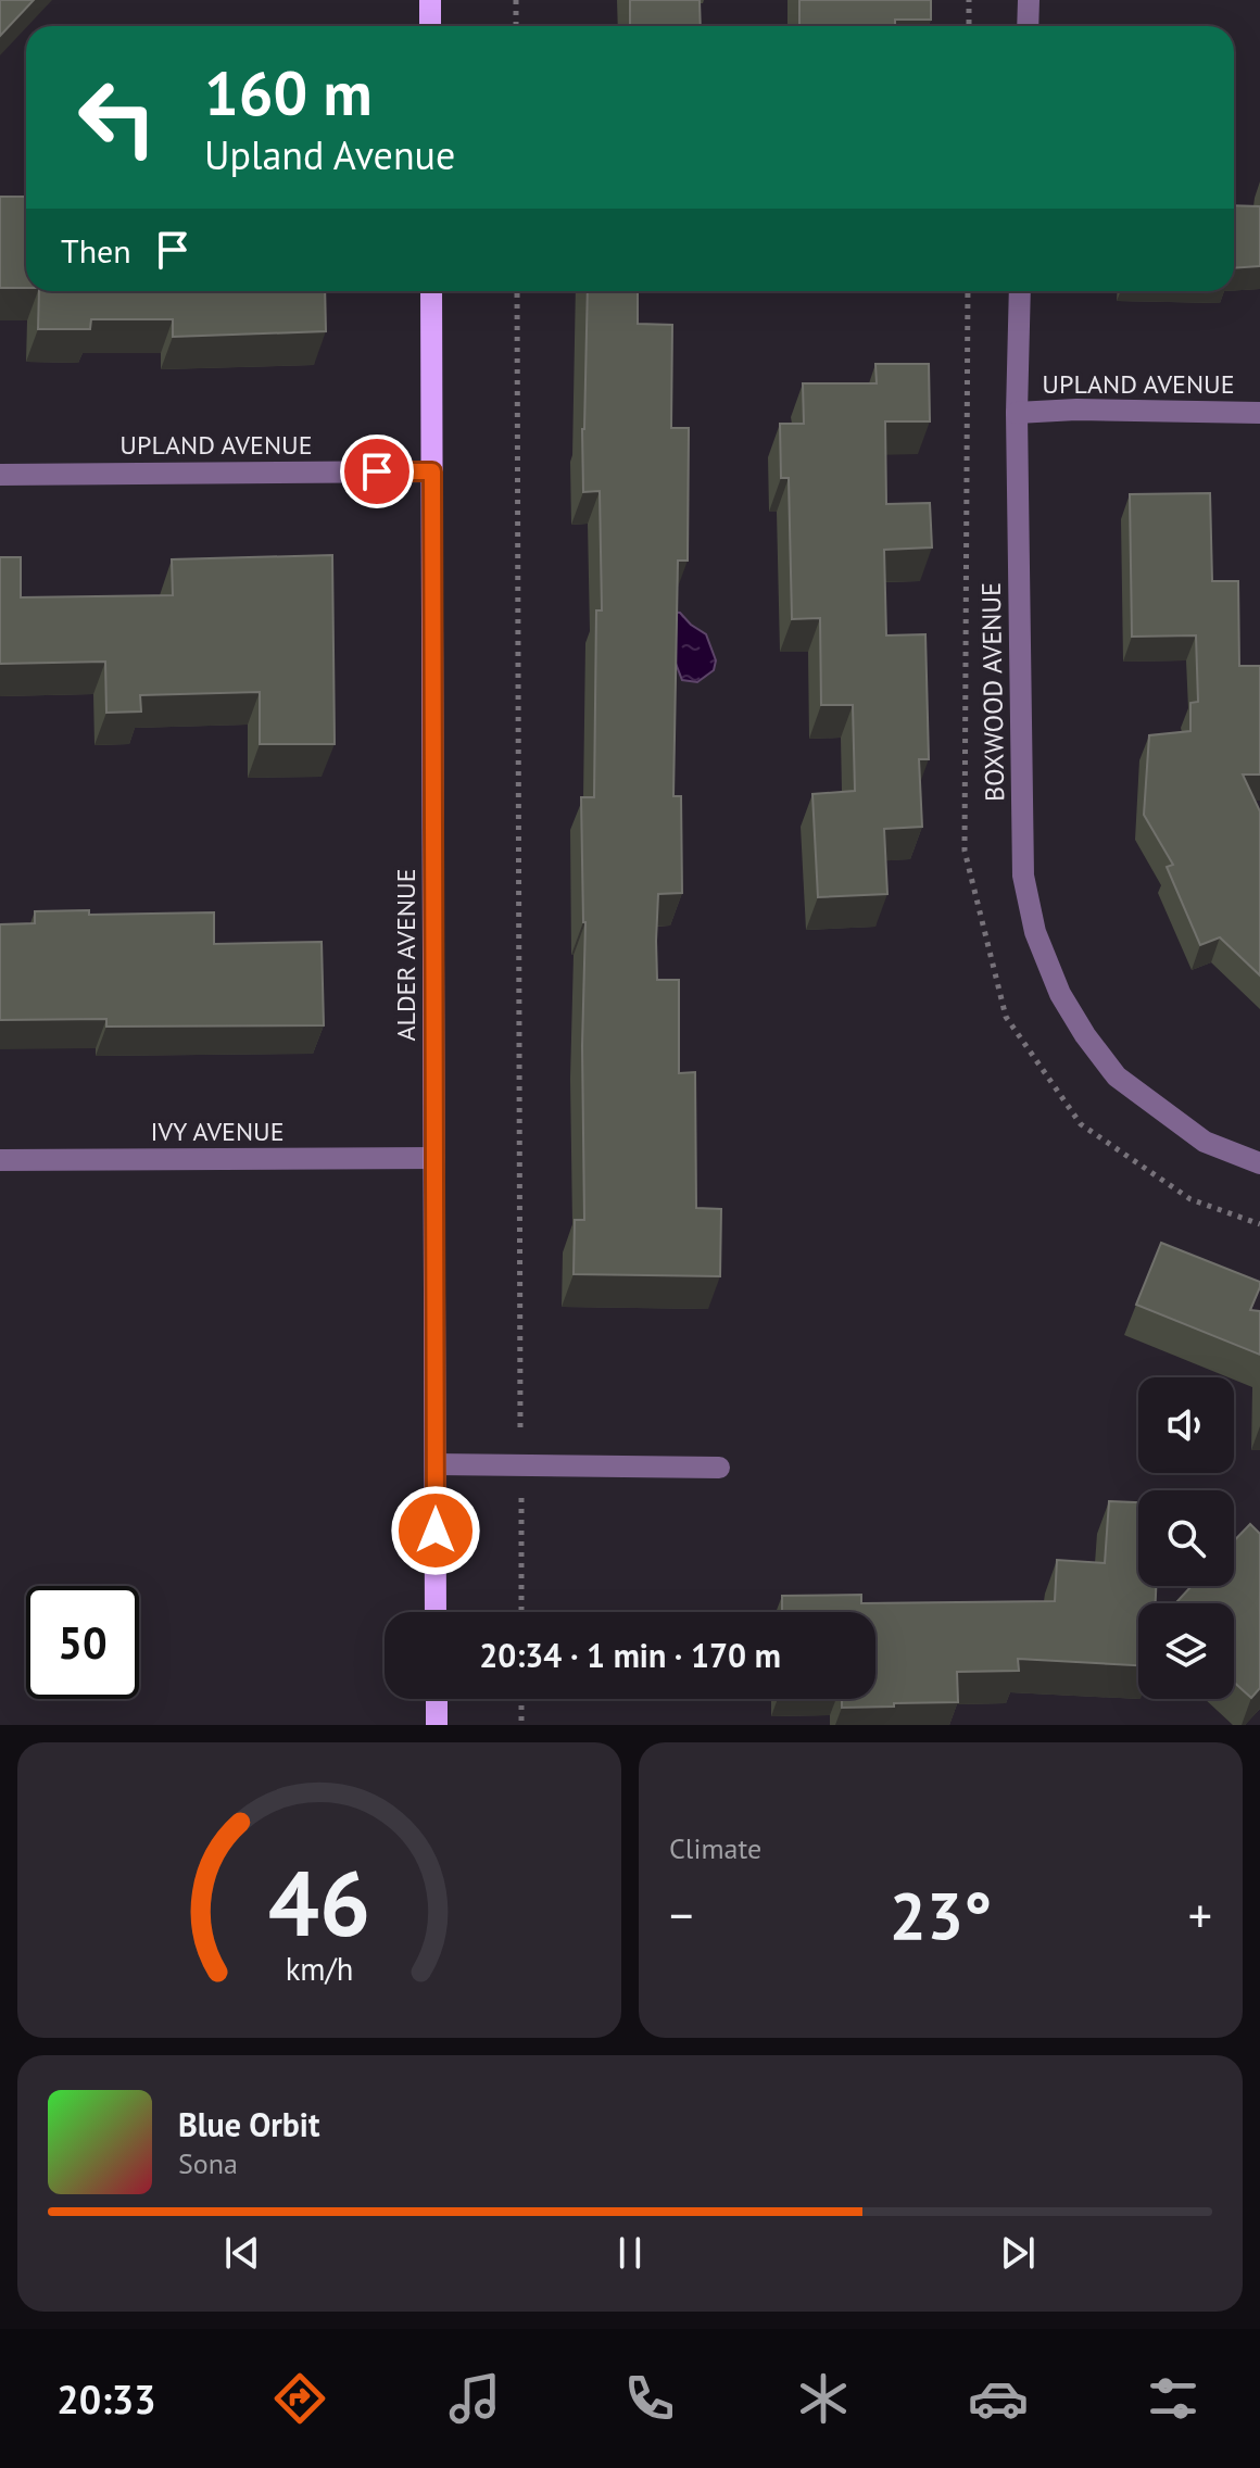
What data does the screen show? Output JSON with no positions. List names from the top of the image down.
{
  "streets": {
    "main road": ["ALDER AVENUE"],
    "street": ["UPLAND AVENUE", "BOXWOOD AVENUE", "IVY AVENUE"]
  },
  "crossings": [
    ["UPLAND AVENUE", "BOXWOOD AVENUE"],
    ["UPLAND AVENUE", "ALDER AVENUE"],
    ["ALDER AVENUE", "IVY AVENUE"]
  ],
  "page": {
    "turn": ["160 m", "Upland Avenue"],
    "then": "Then",
    "limit": "50",
    "trip": "20:34 · 1 min · 170 m",
    "tile": "Climate",
    "heat": ["−", "23°", "+"],
    "song": ["Blue Orbit", "Sona"],
    "tabs": "20:33",
    "gauge": ["46", "km/h"]
  }
}
